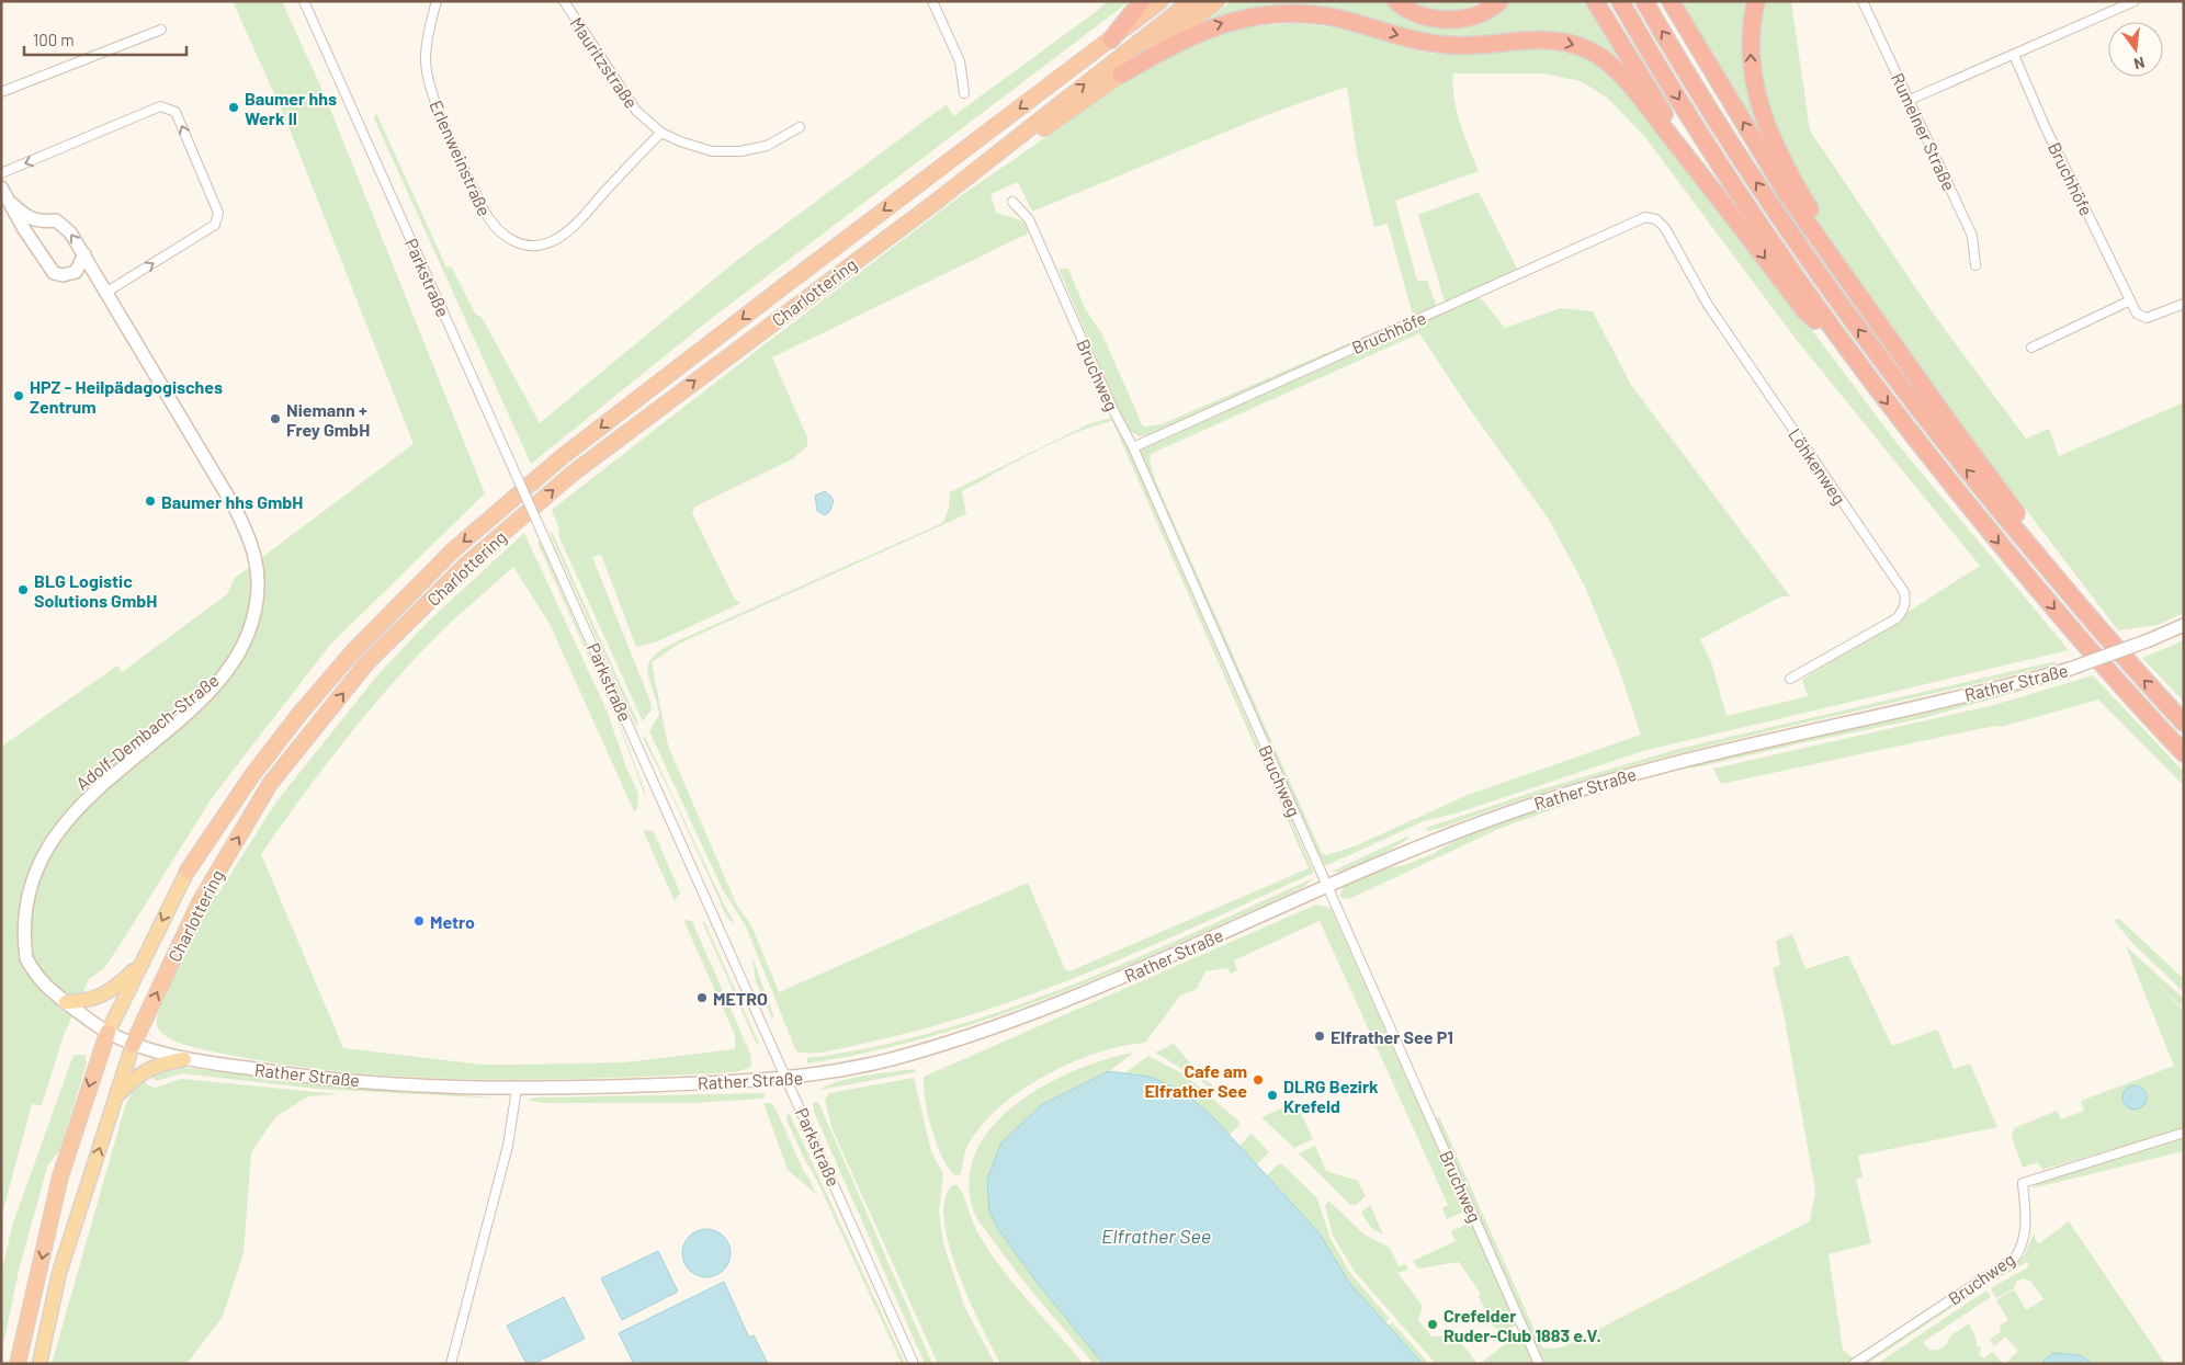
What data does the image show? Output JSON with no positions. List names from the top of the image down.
{
  "streets": {
    "highway": ["Charlottering"],
    "main road": ["Rather Straße", "Adolf-Dembach-Straße"],
    "street": [
      "Mauritzstraße",
      "Rumelner Straße",
      "Erlenweinstraße",
      "Bruchhöfe",
      "Parkstraße",
      "Bruchweg",
      "Löhkenweg"
    ]
  },
  "crossings": [
    ["Mauritzstraße", "Erlenweinstraße"],
    ["Bruchhöfe", "Bruchweg"],
    ["Bruchhöfe", "Löhkenweg"],
    ["Parkstraße", "Rather Straße"],
    ["Charlottering", "Rather Straße"],
    ["Bruchweg", "Rather Straße"]
  ],
  "water": ["Elfrather See"],
  "places": [
    "Baumer hhs Werk II",
    "HPZ - Heilpädagogisches Zentrum",
    "Niemann + Frey GmbH",
    "Baumer hhs GmbH",
    "BLG Logistic Solutions GmbH",
    "Metro",
    "METRO",
    "Elfrather See P1",
    "Cafe am Elfrather See",
    "DLRG Bezirk Krefeld",
    "Crefelder Ruder-Club 1883 e.V."
  ],
  "scale_bar": "100 m",
  "north": "bottom"
}
